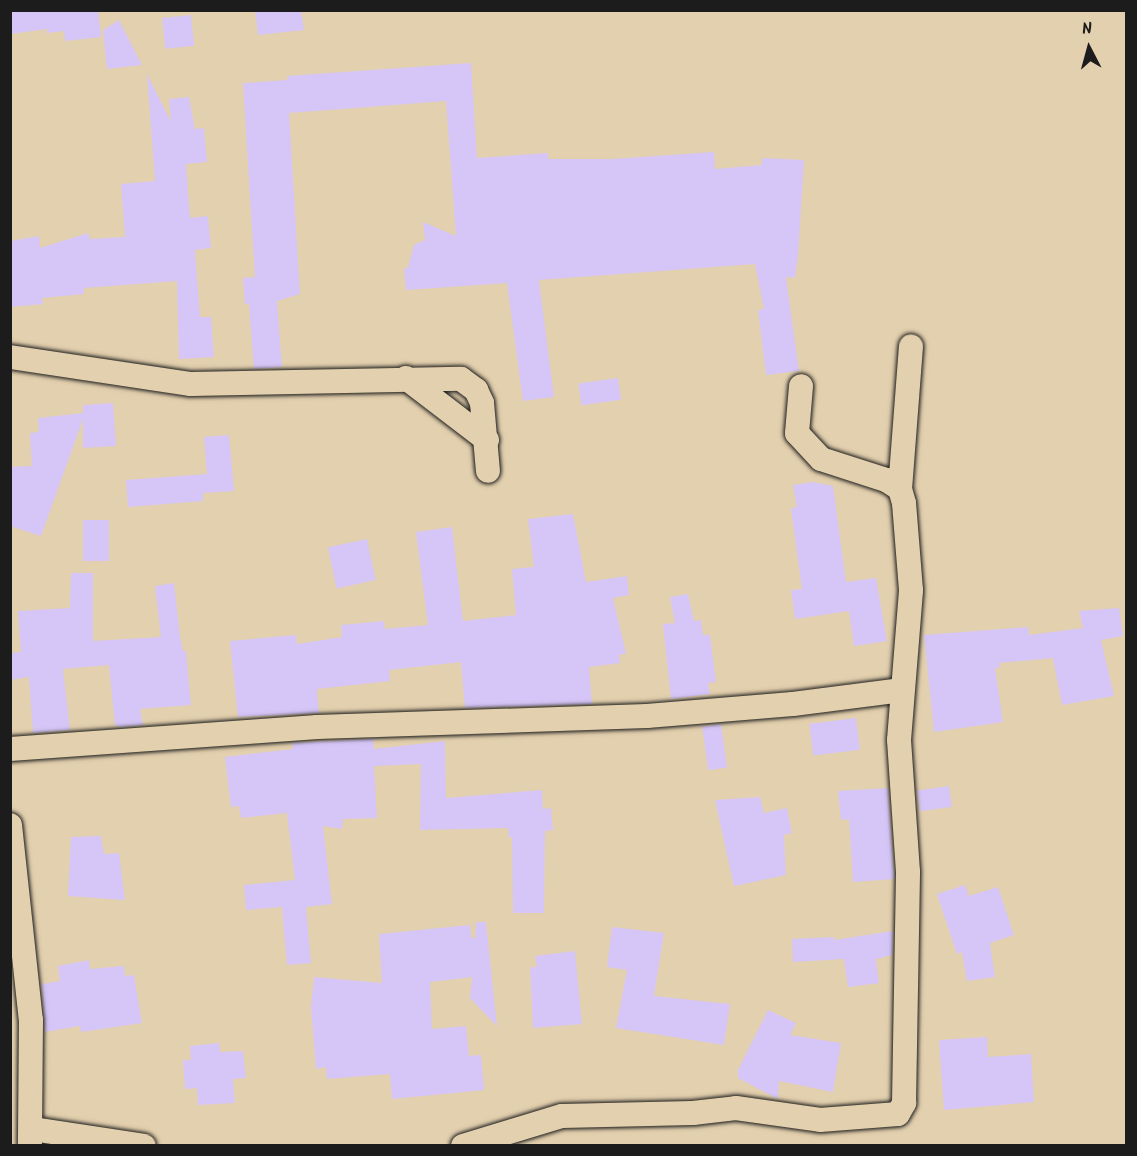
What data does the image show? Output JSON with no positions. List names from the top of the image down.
{
  "north": "top"
}
